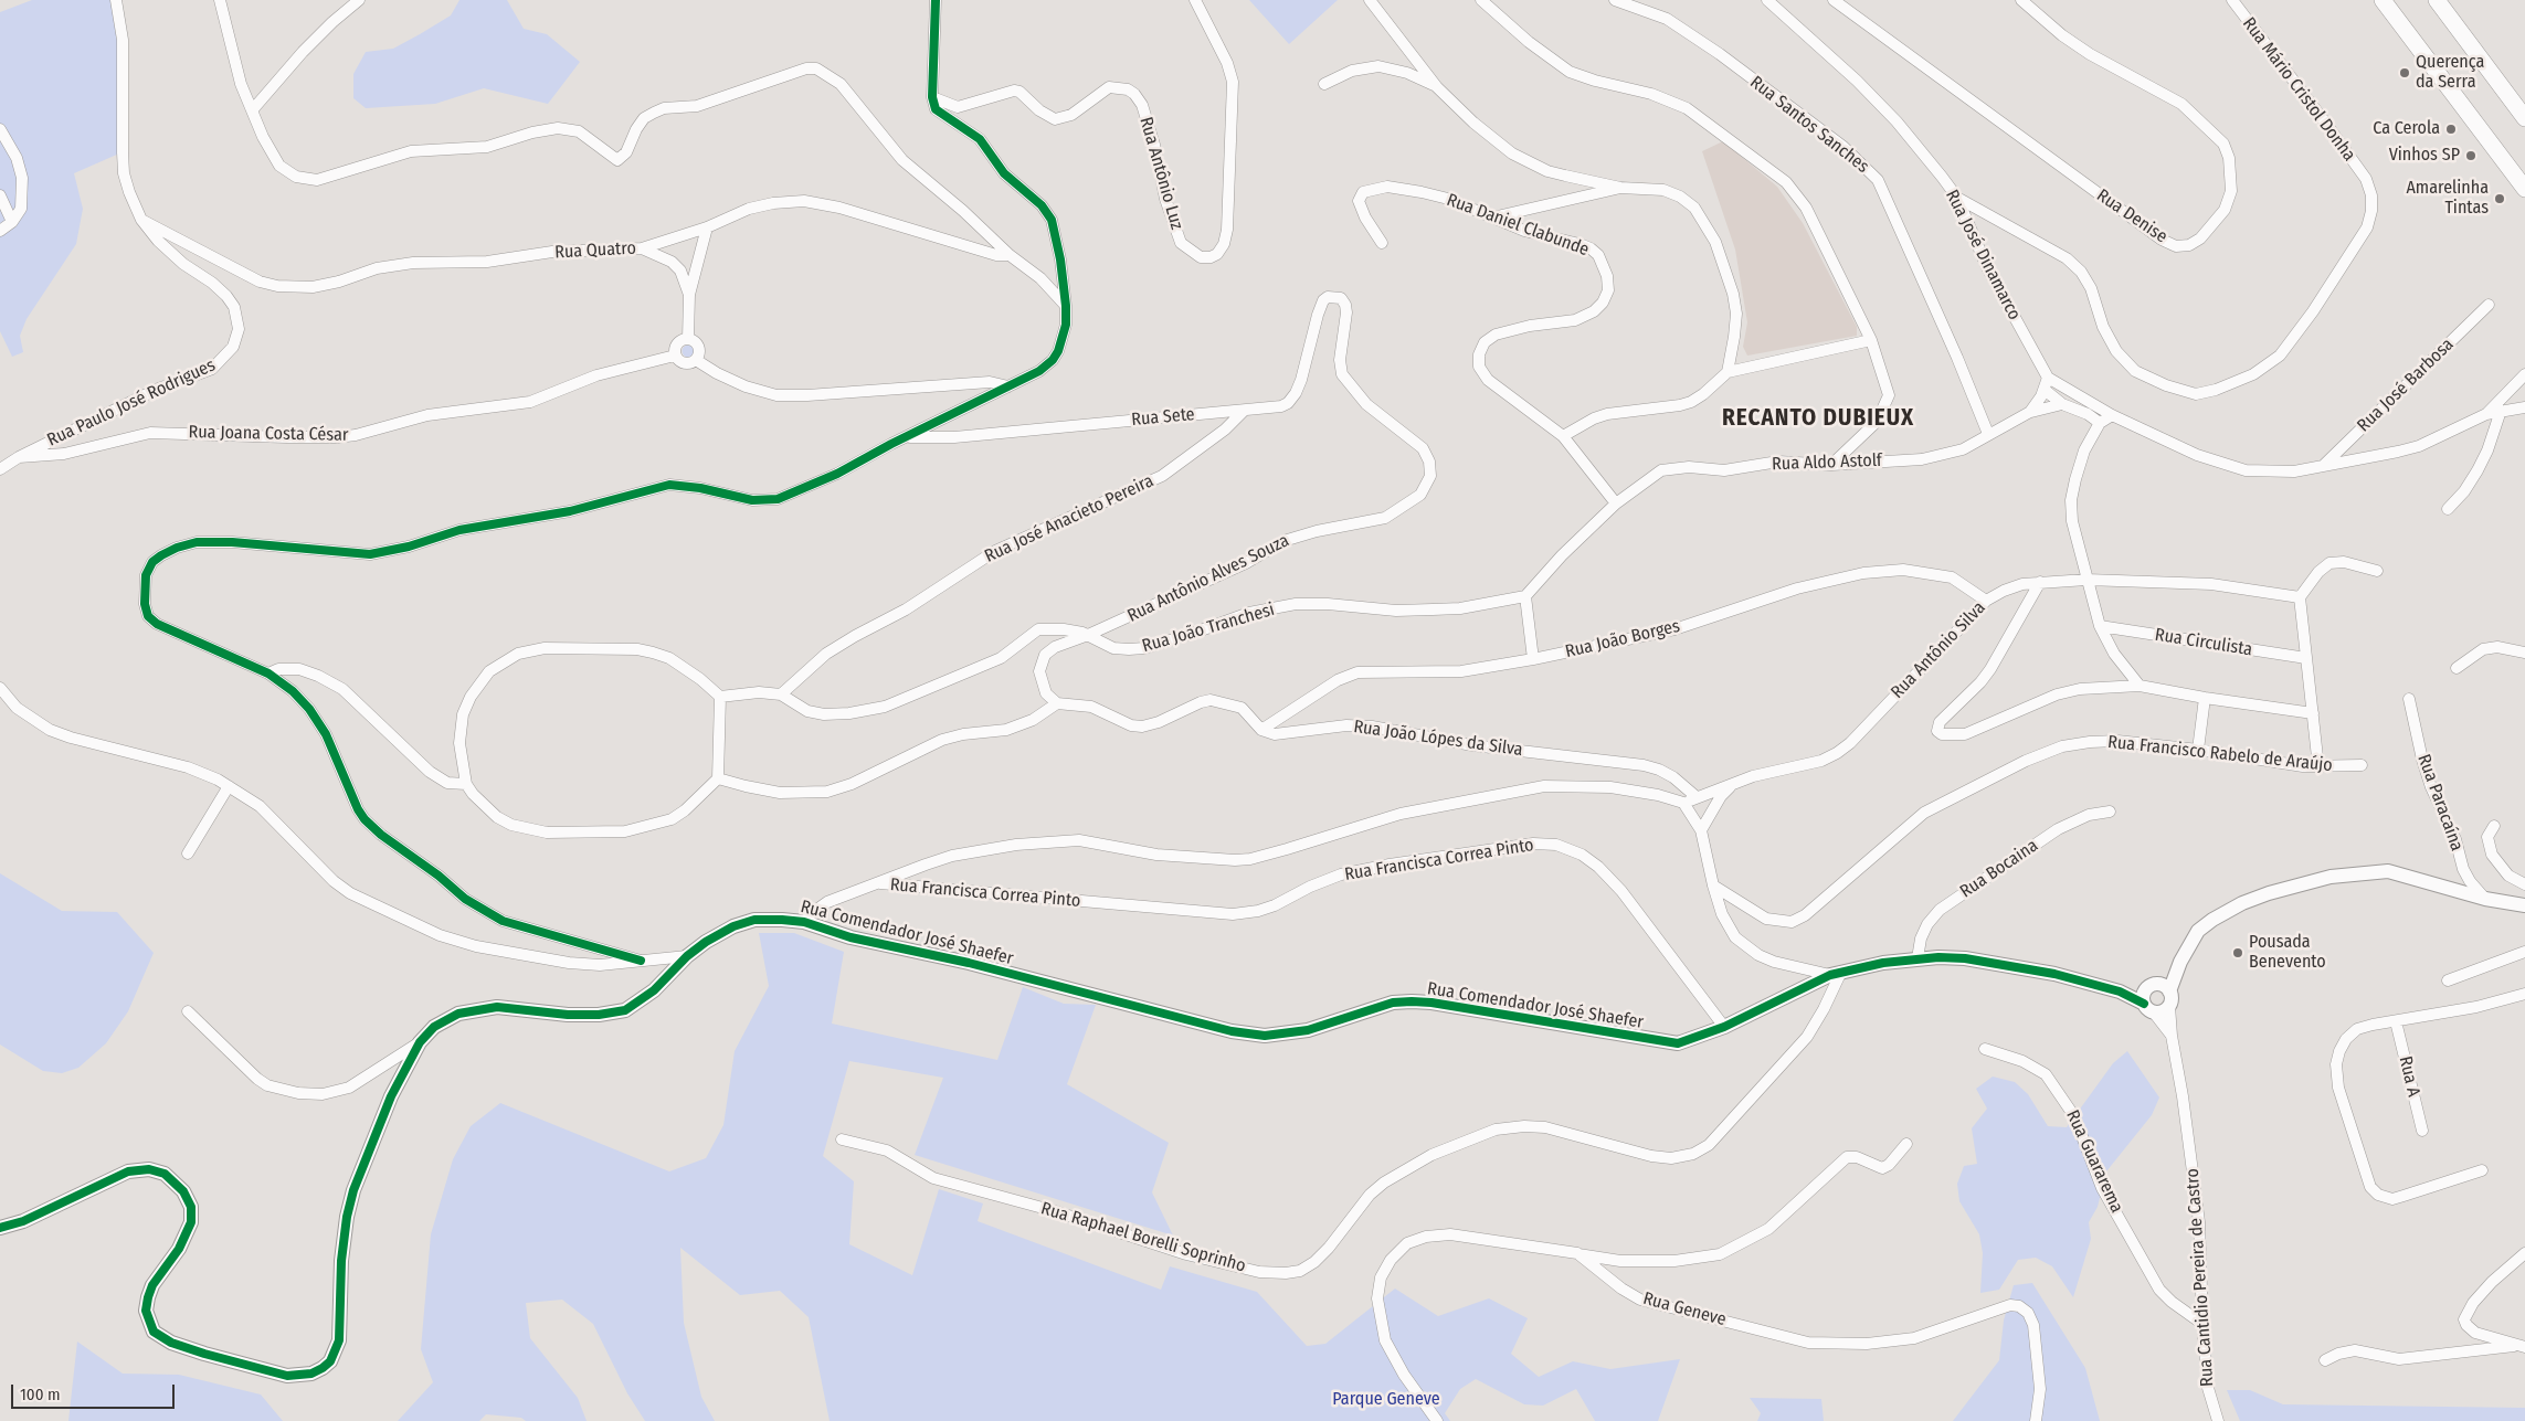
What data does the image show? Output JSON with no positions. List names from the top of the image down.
{
  "streets": {
    "street": [
      "Rua Mário Cristol Donha",
      "Rua Santos Sanches",
      "Rua Antônio Luz",
      "Rua Denise",
      "Rua Daniel Clabunde",
      "Rua Quatro",
      "Rua José Dinamarco",
      "Rua José Barbosa",
      "Rua Paulo José Rodrigues",
      "Rua Sete",
      "Rua Joana Costa César",
      "Rua Aldo Astolf",
      "Rua José Anacieto Pereira",
      "Rua Antônio Alves Souza",
      "Rua João Tranchesi",
      "Rua João Borges",
      "Rua Circulista",
      "Rua Antônio Silva",
      "Rua João Lópes da Silva",
      "Rua Francisco Rabelo de Araújo",
      "Rua Paracaína",
      "Rua Francisca Correa Pinto",
      "Rua Bocaina",
      "Rua Comendador José Shaefer",
      "Rua A",
      "Rua Guararema",
      "Rua Raphael Borelli Soprinho",
      "Rua Cantidio Pereira de Castro",
      "Rua Geneve"
    ]
  },
  "crossings": [
    ["Rua Mário Cristol Donha", "Rua José Dinamarco"],
    ["Rua Santos Sanches", "Rua Aldo Astolf"],
    ["Rua Daniel Clabunde", "Rua Aldo Astolf"],
    ["Rua Quatro", "Rua Paulo José Rodrigues"],
    ["Rua José Dinamarco", "Rua Aldo Astolf"],
    ["Rua Paulo José Rodrigues", "Rua Joana Costa César"],
    ["Rua Sete", "Rua José Anacieto Pereira"],
    ["Rua Sete", "Rua Antônio Alves Souza"],
    ["Rua Aldo Astolf", "Rua João Tranchesi"],
    ["Rua José Anacieto Pereira", "Rua João Tranchesi"],
    ["Rua Antônio Alves Souza", "Rua João Tranchesi"],
    ["Rua João Borges", "Rua Antônio Silva"],
    ["Rua João Borges", "Rua João Lópes da Silva"],
    ["Rua Antônio Silva", "Rua João Lópes da Silva"],
    ["Rua Francisca Correa Pinto", "Rua Comendador José Shaefer"],
    ["Rua Bocaina", "Rua Comendador José Shaefer"],
    ["Rua Comendador José Shaefer", "Rua Raphael Borelli Soprinho"],
    ["Rua Comendador José Shaefer", "Rua Cantidio Pereira de Castro"],
    ["Rua Guararema", "Rua Cantidio Pereira de Castro"]
  ],
  "districts": ["RECANTO DUBIEUX"],
  "parks": ["Parque Geneve"],
  "places": [
    "Querença da Serra",
    "Ca Cerola",
    "Vinhos SP",
    "Amarelinha Tintas",
    "Pousada Benevento"
  ],
  "scale_bar": "100 m"
}
